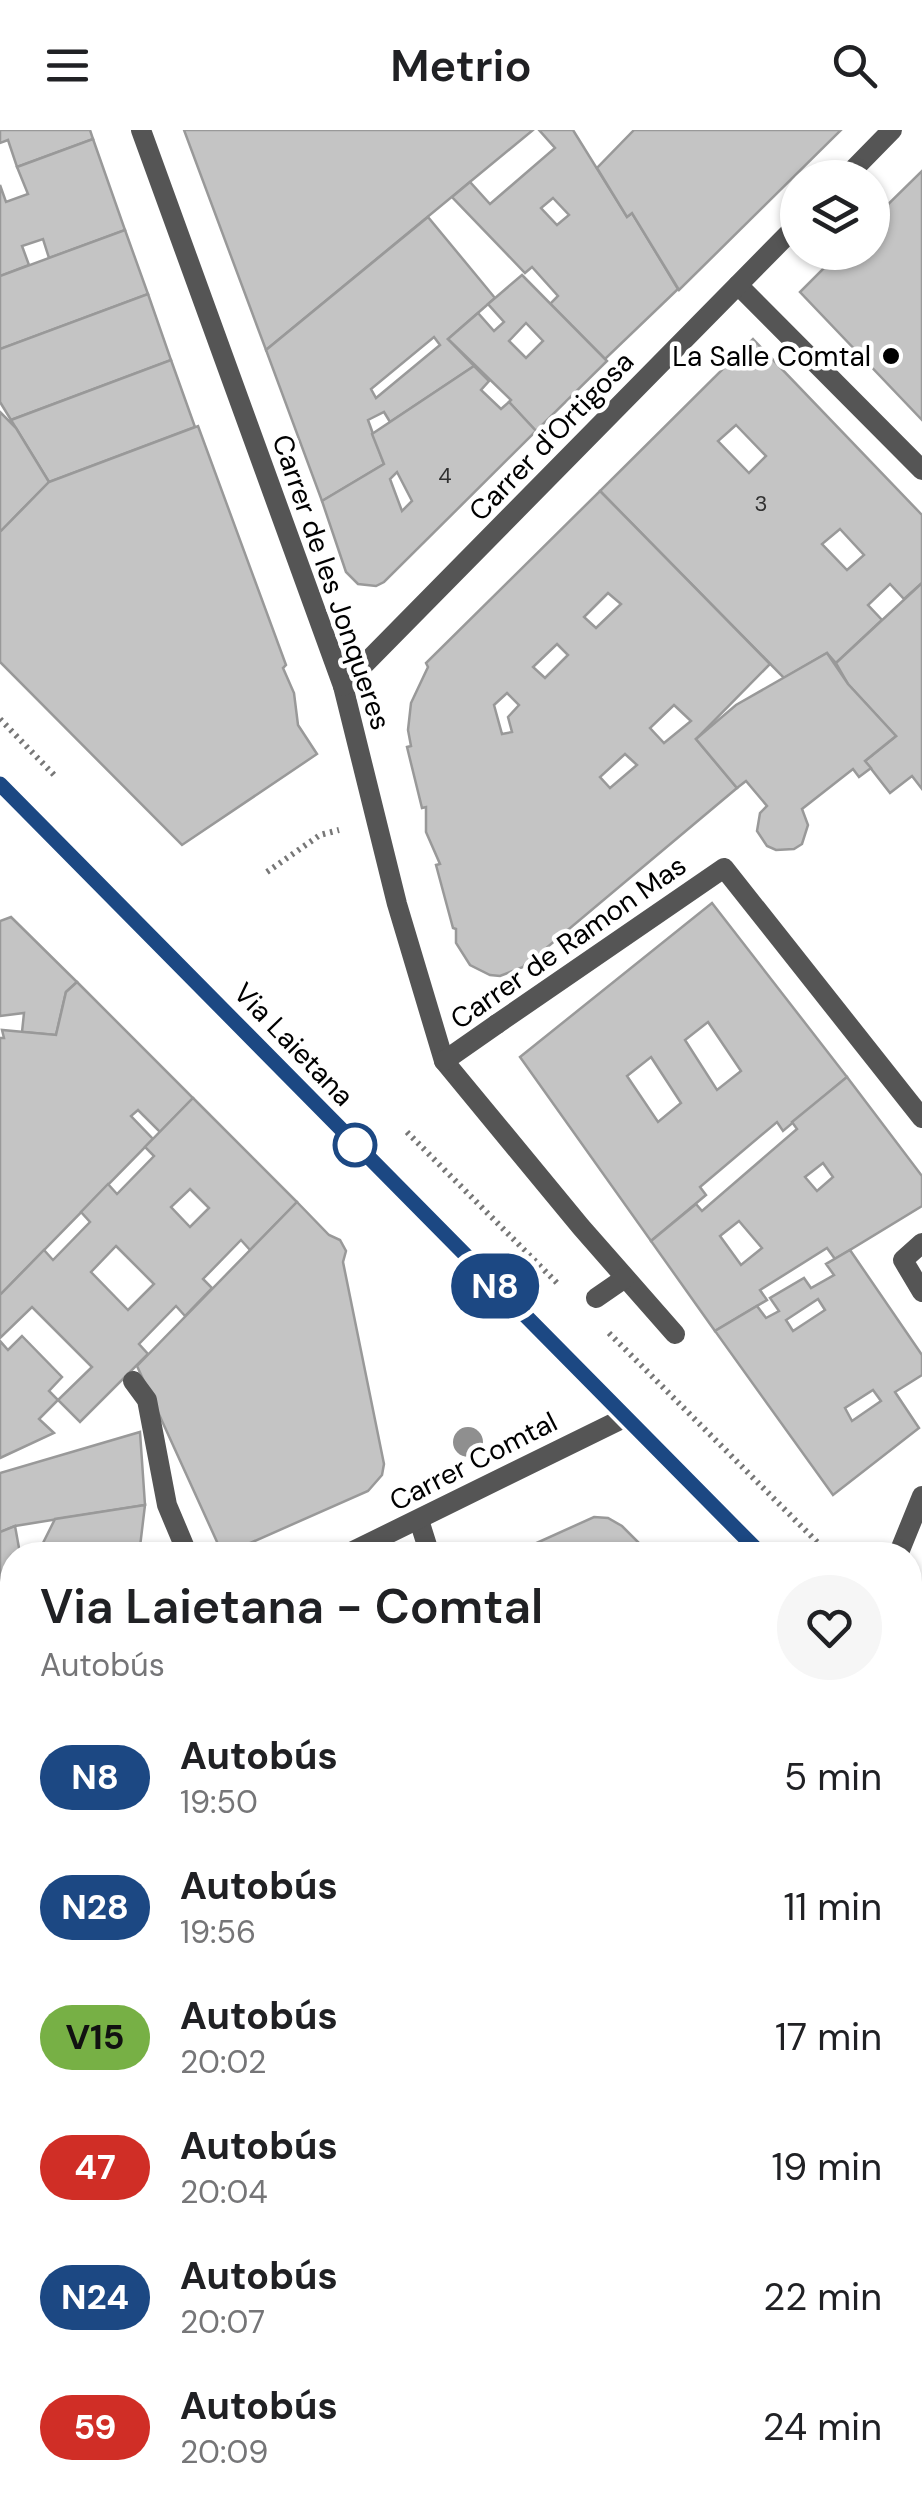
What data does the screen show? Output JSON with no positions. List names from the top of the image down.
{
  "streets": {
    "main road": ["Via Laietana"],
    "street": [
      "Carrer d'Ortigosa",
      "Carrer de les Jonqueres",
      "Carrer de Ramon Mas",
      "Carrer Comtal"
    ]
  },
  "crossings": [
    ["Carrer d'Ortigosa", "Carrer de les Jonqueres"],
    ["Carrer de les Jonqueres", "Carrer de Ramon Mas"],
    ["Via Laietana", "Carrer Comtal"]
  ],
  "places": ["La Salle Comtal"],
  "lines": ["bus line N8"],
  "house_numbers": ["4", "3"],
  "page": {
    "header": "Metrio",
    "on_map": "N8",
    "heading": ["Via Laietana - Comtal", "Autobús"],
    "list": [
      {
        "mark": "N8",
        "name": "Autobús",
        "note": "19:50",
        "value": "5 min"
      },
      {
        "mark": "N28",
        "name": "Autobús",
        "note": "19:56",
        "value": "11 min"
      },
      {
        "mark": "V15",
        "name": "Autobús",
        "note": "20:02",
        "value": "17 min"
      },
      {
        "mark": "47",
        "name": "Autobús",
        "note": "20:04",
        "value": "19 min"
      },
      {
        "mark": "N24",
        "name": "Autobús",
        "note": "20:07",
        "value": "22 min"
      },
      {
        "mark": "59",
        "name": "Autobús",
        "note": "20:09",
        "value": "24 min"
      }
    ]
  }
}
